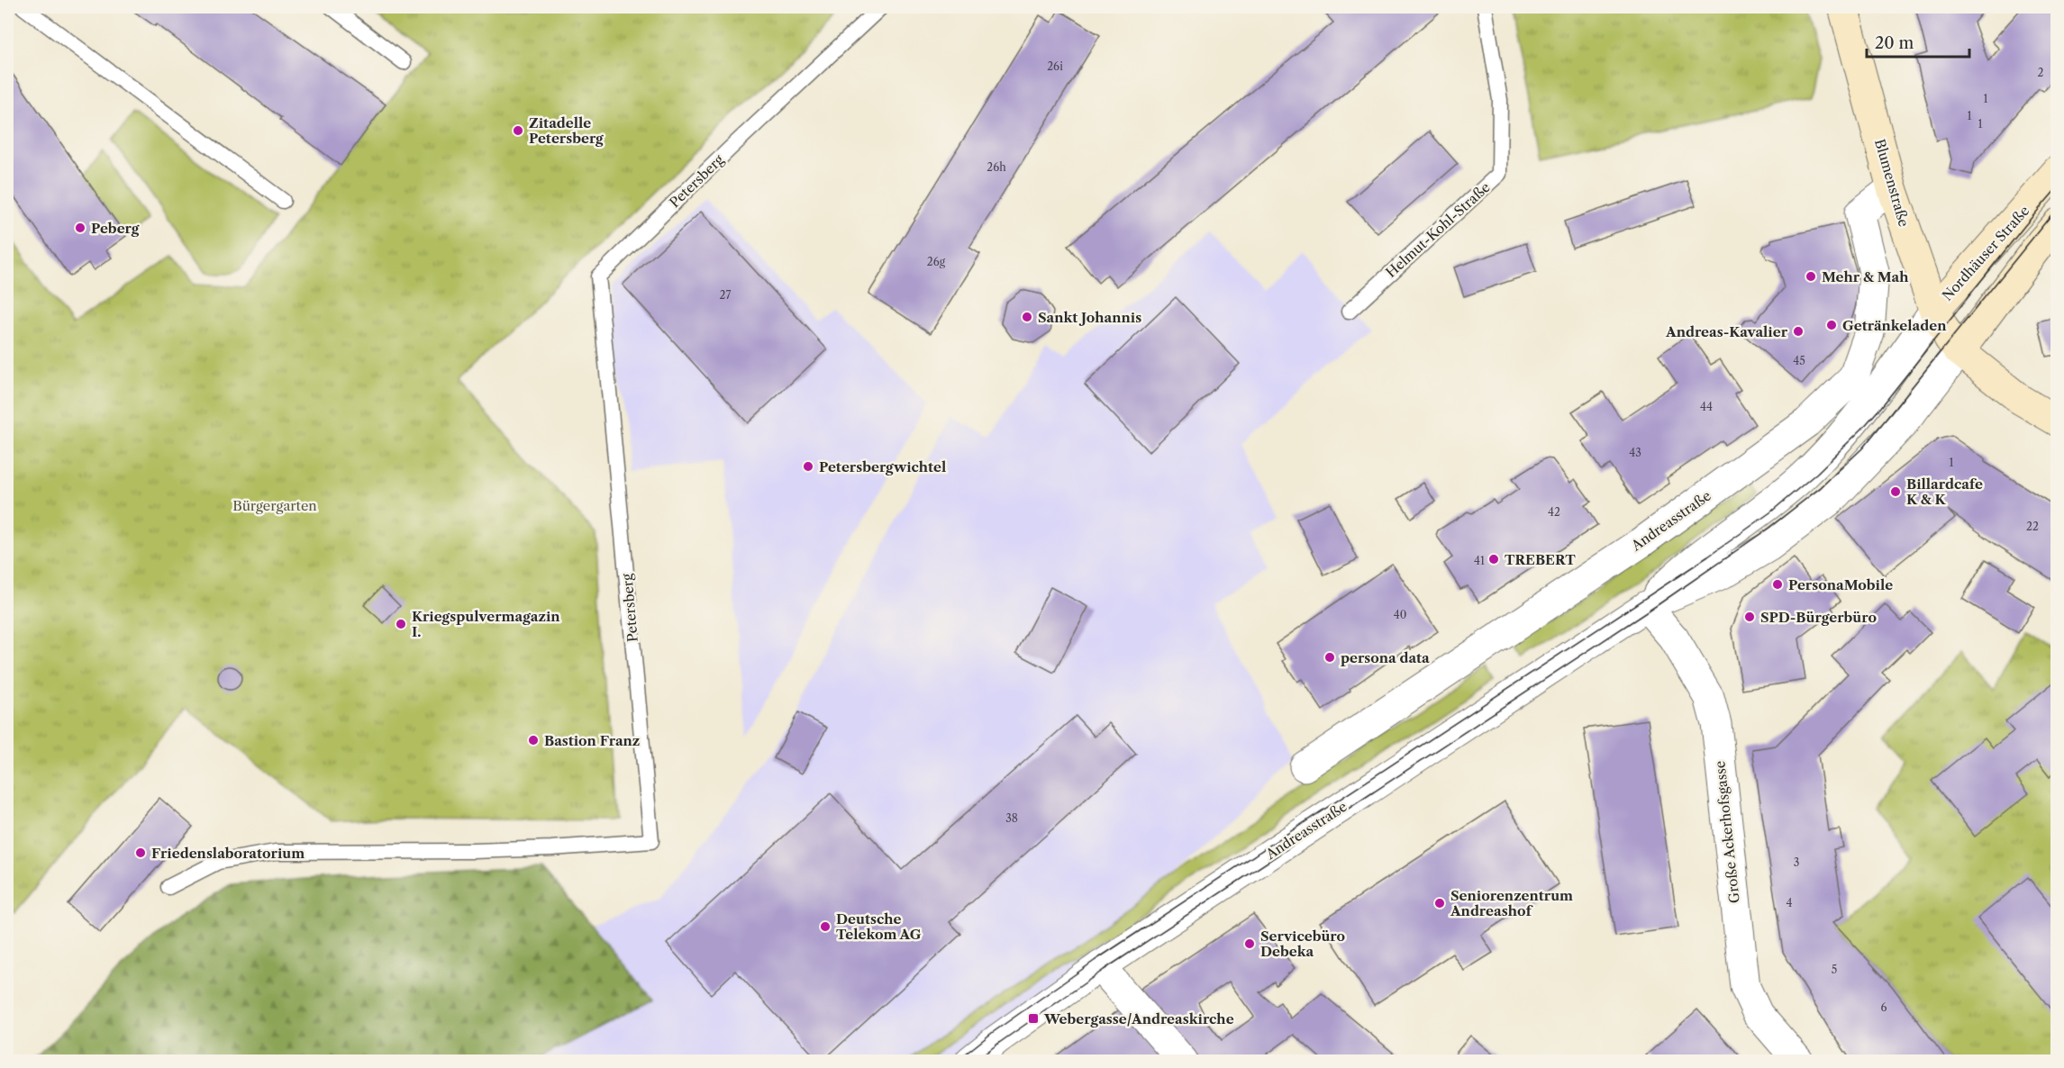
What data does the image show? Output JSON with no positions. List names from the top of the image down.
{
  "streets": {
    "main road": ["Blumenstraße", "Nordhäuser Straße"],
    "street": ["Andreasstraße", "Große Ackerhofsgasse"],
    "lane": ["Petersberg", "Helmut-Kohl-Straße"]
  },
  "crossings": [
    ["Blumenstraße", "Nordhäuser Straße"],
    ["Blumenstraße", "Andreasstraße"],
    ["Nordhäuser Straße", "Andreasstraße"],
    ["Andreasstraße", "Große Ackerhofsgasse"]
  ],
  "parks": ["Bürgergarten"],
  "places": {
    "other": [
      "Zitadelle Petersberg",
      "Peberg",
      "Mehr & Mah",
      "Sankt Johannis",
      "Getränkeladen",
      "Andreas-Kavalier",
      "Petersbergwichtel",
      "Billardcafe K & K",
      "TREBERT",
      "PersonaMobile",
      "SPD-Bürgerbüro",
      "Kriegspulvermagazin I.",
      "persona data",
      "Bastion Franz",
      "Friedenslaboratorium",
      "Seniorenzentrum Andreashof",
      "Deutsche Telekom AG",
      "Servicebüro Debeka"
    ],
    "transit": ["Webergasse/Andreaskirche"]
  },
  "house_numbers": [
    "26i",
    "2",
    "1",
    "1",
    "1",
    "26h",
    "26g",
    "27",
    "45",
    "44",
    "43",
    "1",
    "42",
    "22",
    "41",
    "40",
    "38",
    "3",
    "4",
    "5",
    "6"
  ],
  "scale_bar": "20 m"
}
